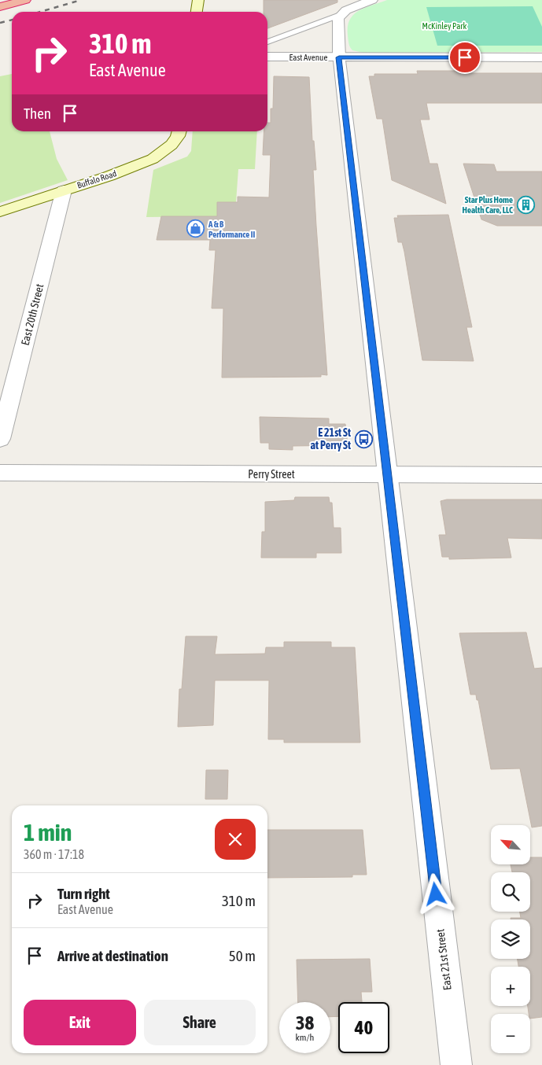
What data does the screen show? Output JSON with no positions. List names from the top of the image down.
{
  "streets": {
    "main road": ["Buffalo Road"],
    "street": [
      "East Avenue",
      "East 20th Street",
      "Perry Street",
      "East 21st Street"
    ]
  },
  "crossings": [
    ["East Avenue", "East 21st Street"],
    ["Buffalo Road", "East 20th Street"],
    ["Perry Street", "East 21st Street"]
  ],
  "parks": ["McKinley Park"],
  "places": {
    "building": ["Star Plus Home Health Care, LLC"],
    "shop": ["A & B Performance II"],
    "bus stop": ["E 21st St at Perry St"]
  },
  "north": "top left",
  "page": {
    "turn": ["310 m", "East Avenue"],
    "then": "Then",
    "heading": ["1 min", "360 m · 17:18"],
    "map_buttons": ["+", "−"],
    "list": [
      {
        "name": "Turn right",
        "note": "East Avenue",
        "value": "310 m"
      },
      {
        "name": "Arrive at destination",
        "value": "50 m"
      }
    ],
    "buttons": ["Exit", "Share"],
    "speed": "38 km/h",
    "limit": "40"
  }
}
